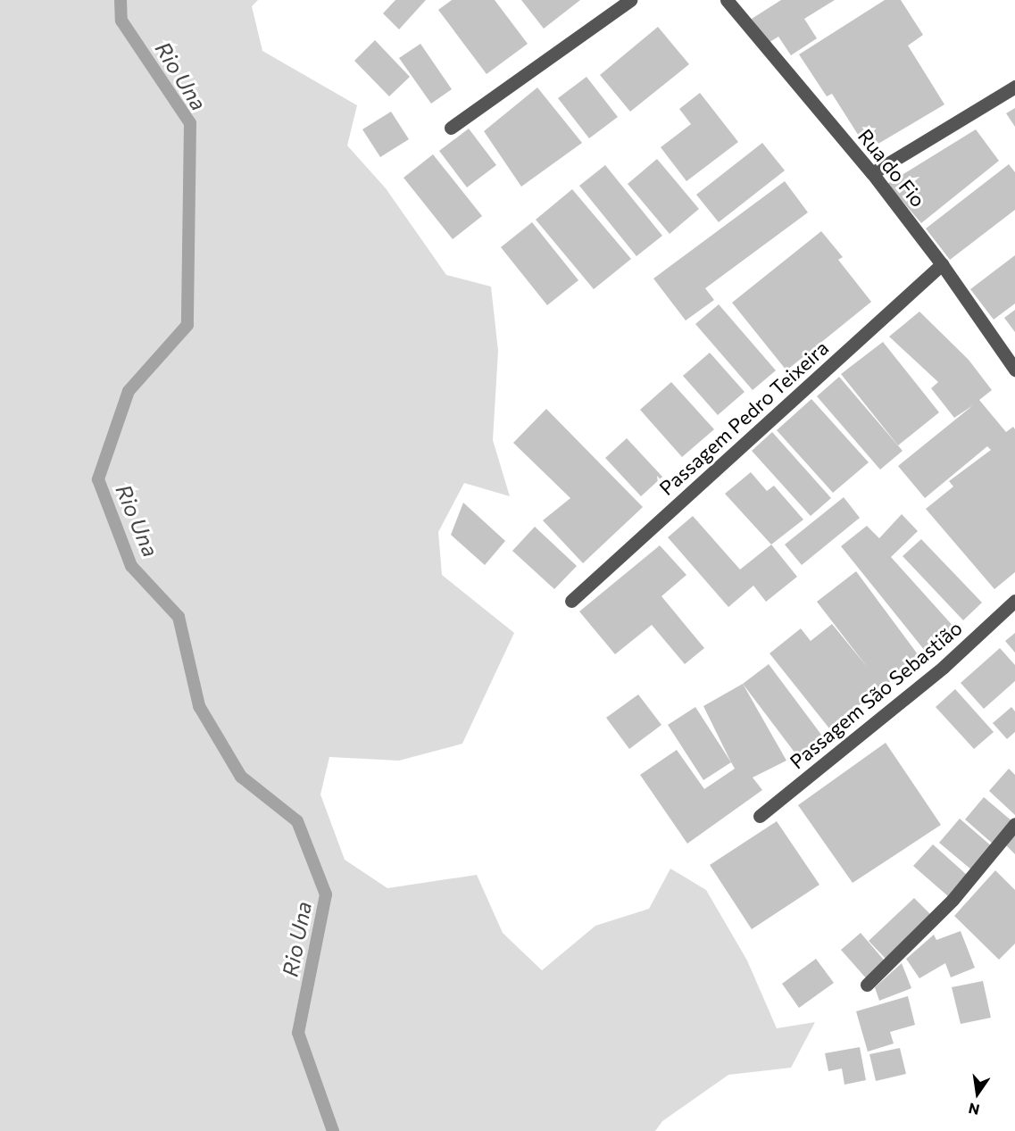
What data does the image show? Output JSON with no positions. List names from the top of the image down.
{
  "streets": {
    "street": ["Rua do Fio", "Passagem Pedro Teixeira", "Passagem São Sebastião"]
  },
  "crossings": [
    ["Rua do Fio", "Passagem Pedro Teixeira"]
  ],
  "water": ["Rio Una"],
  "north": "bottom"
}
